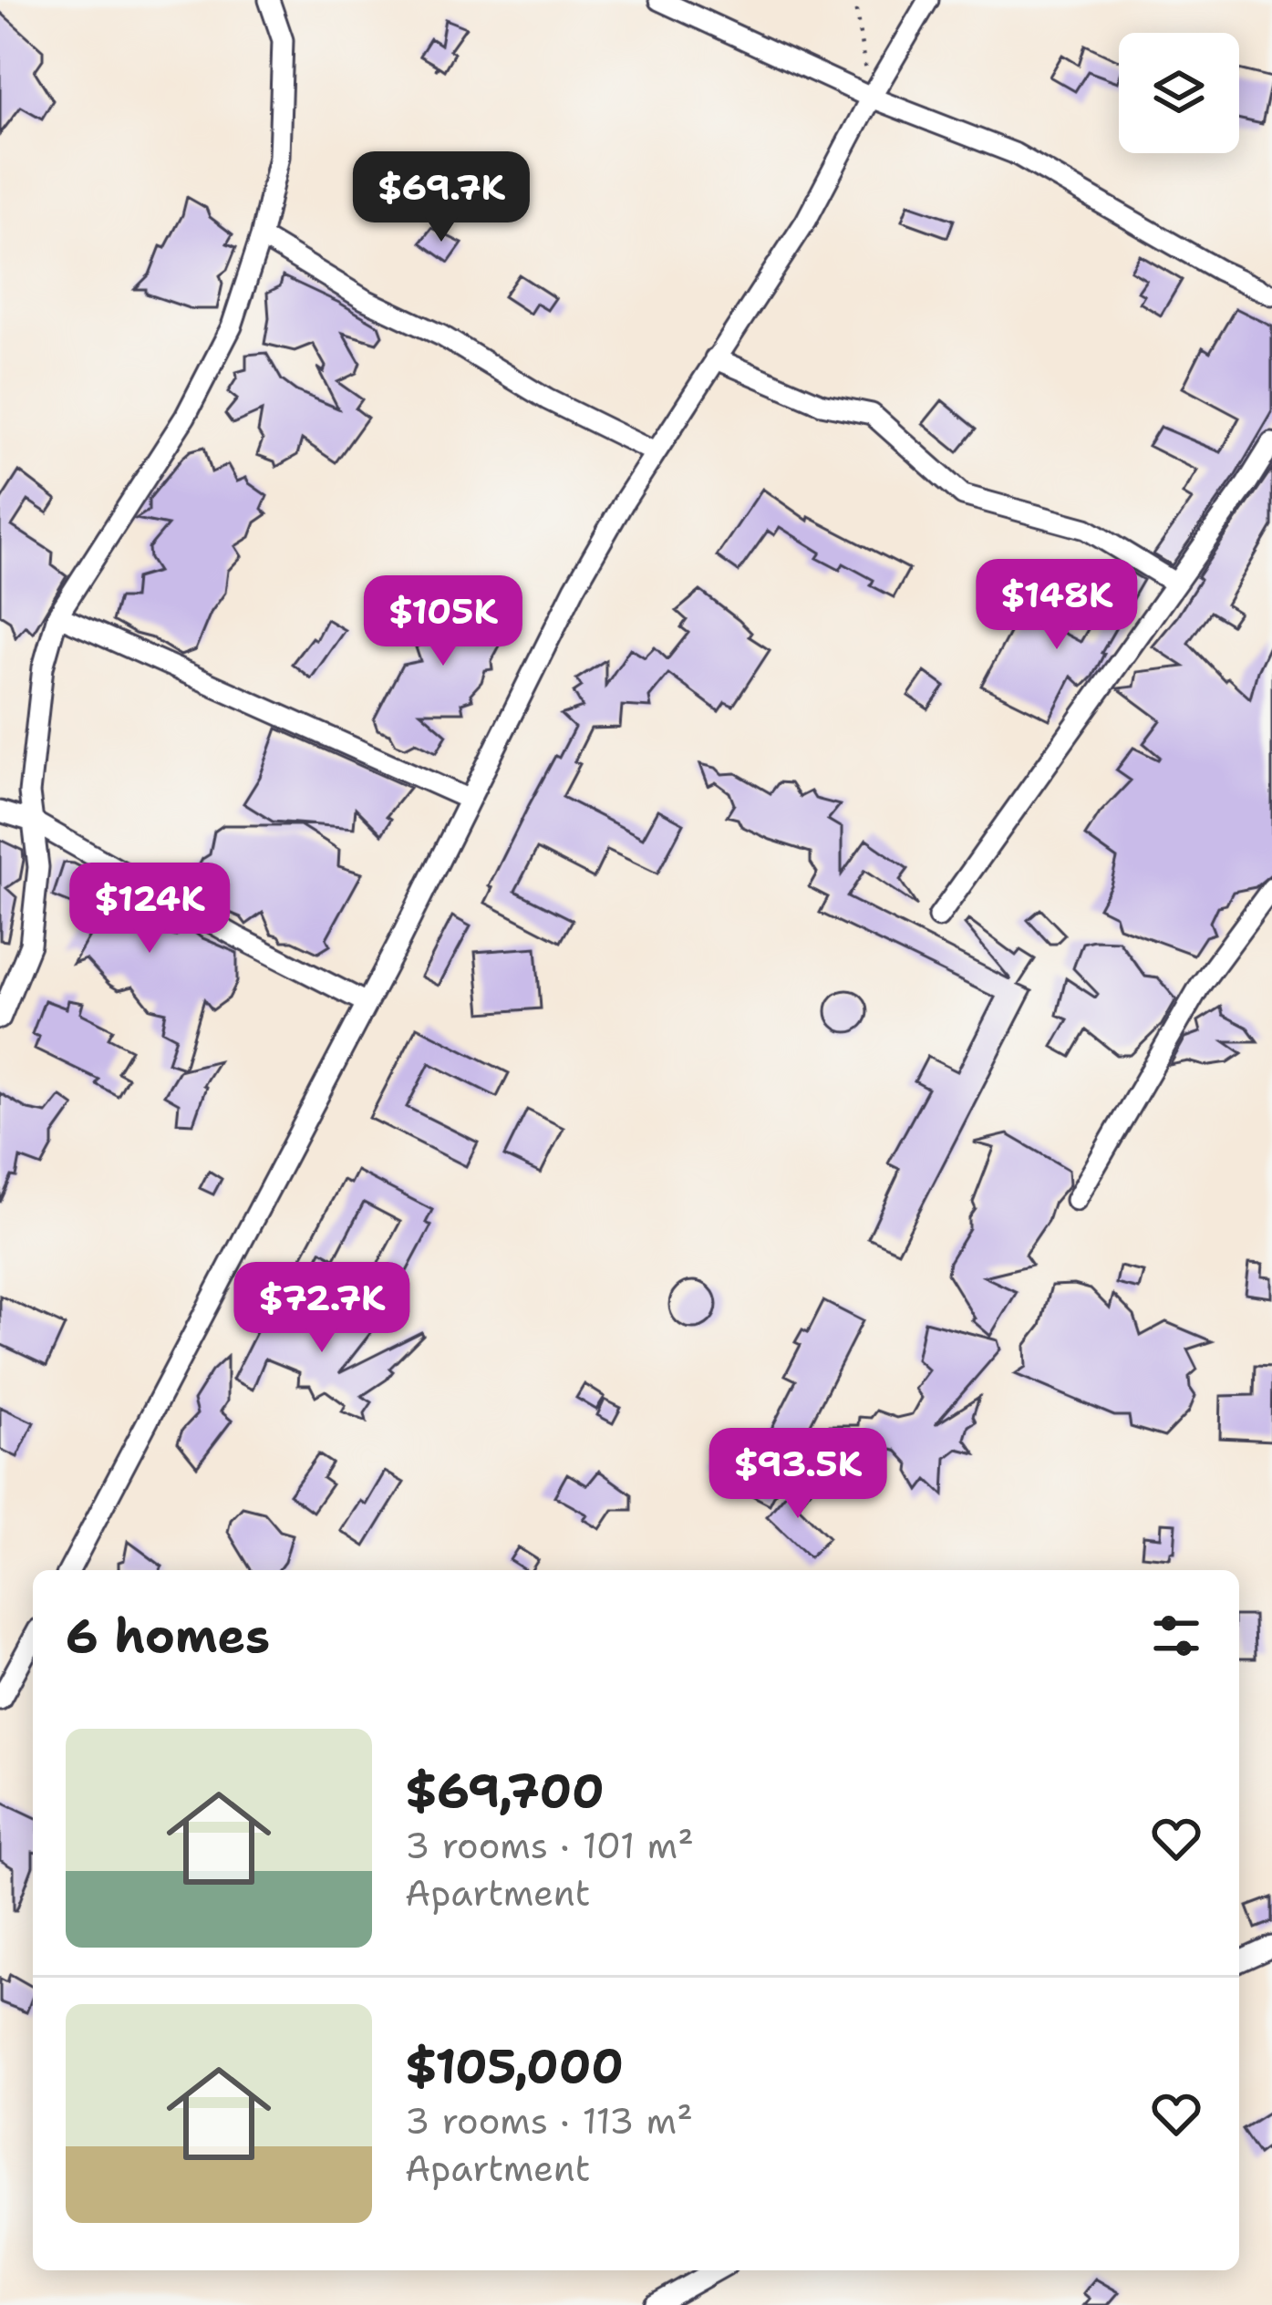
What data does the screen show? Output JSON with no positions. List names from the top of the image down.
{
  "page": {
    "price": [
      "$69.7K",
      "$148K",
      "$105K",
      "$124K",
      "$72.7K",
      "$93.5K"
    ],
    "heading": "6 homes",
    "list": [
      {
        "name": "$69,700",
        "note": "3 rooms · 101 m² · Apartment"
      },
      {
        "name": "$105,000",
        "note": "3 rooms · 113 m² · Apartment"
      }
    ]
  }
}
